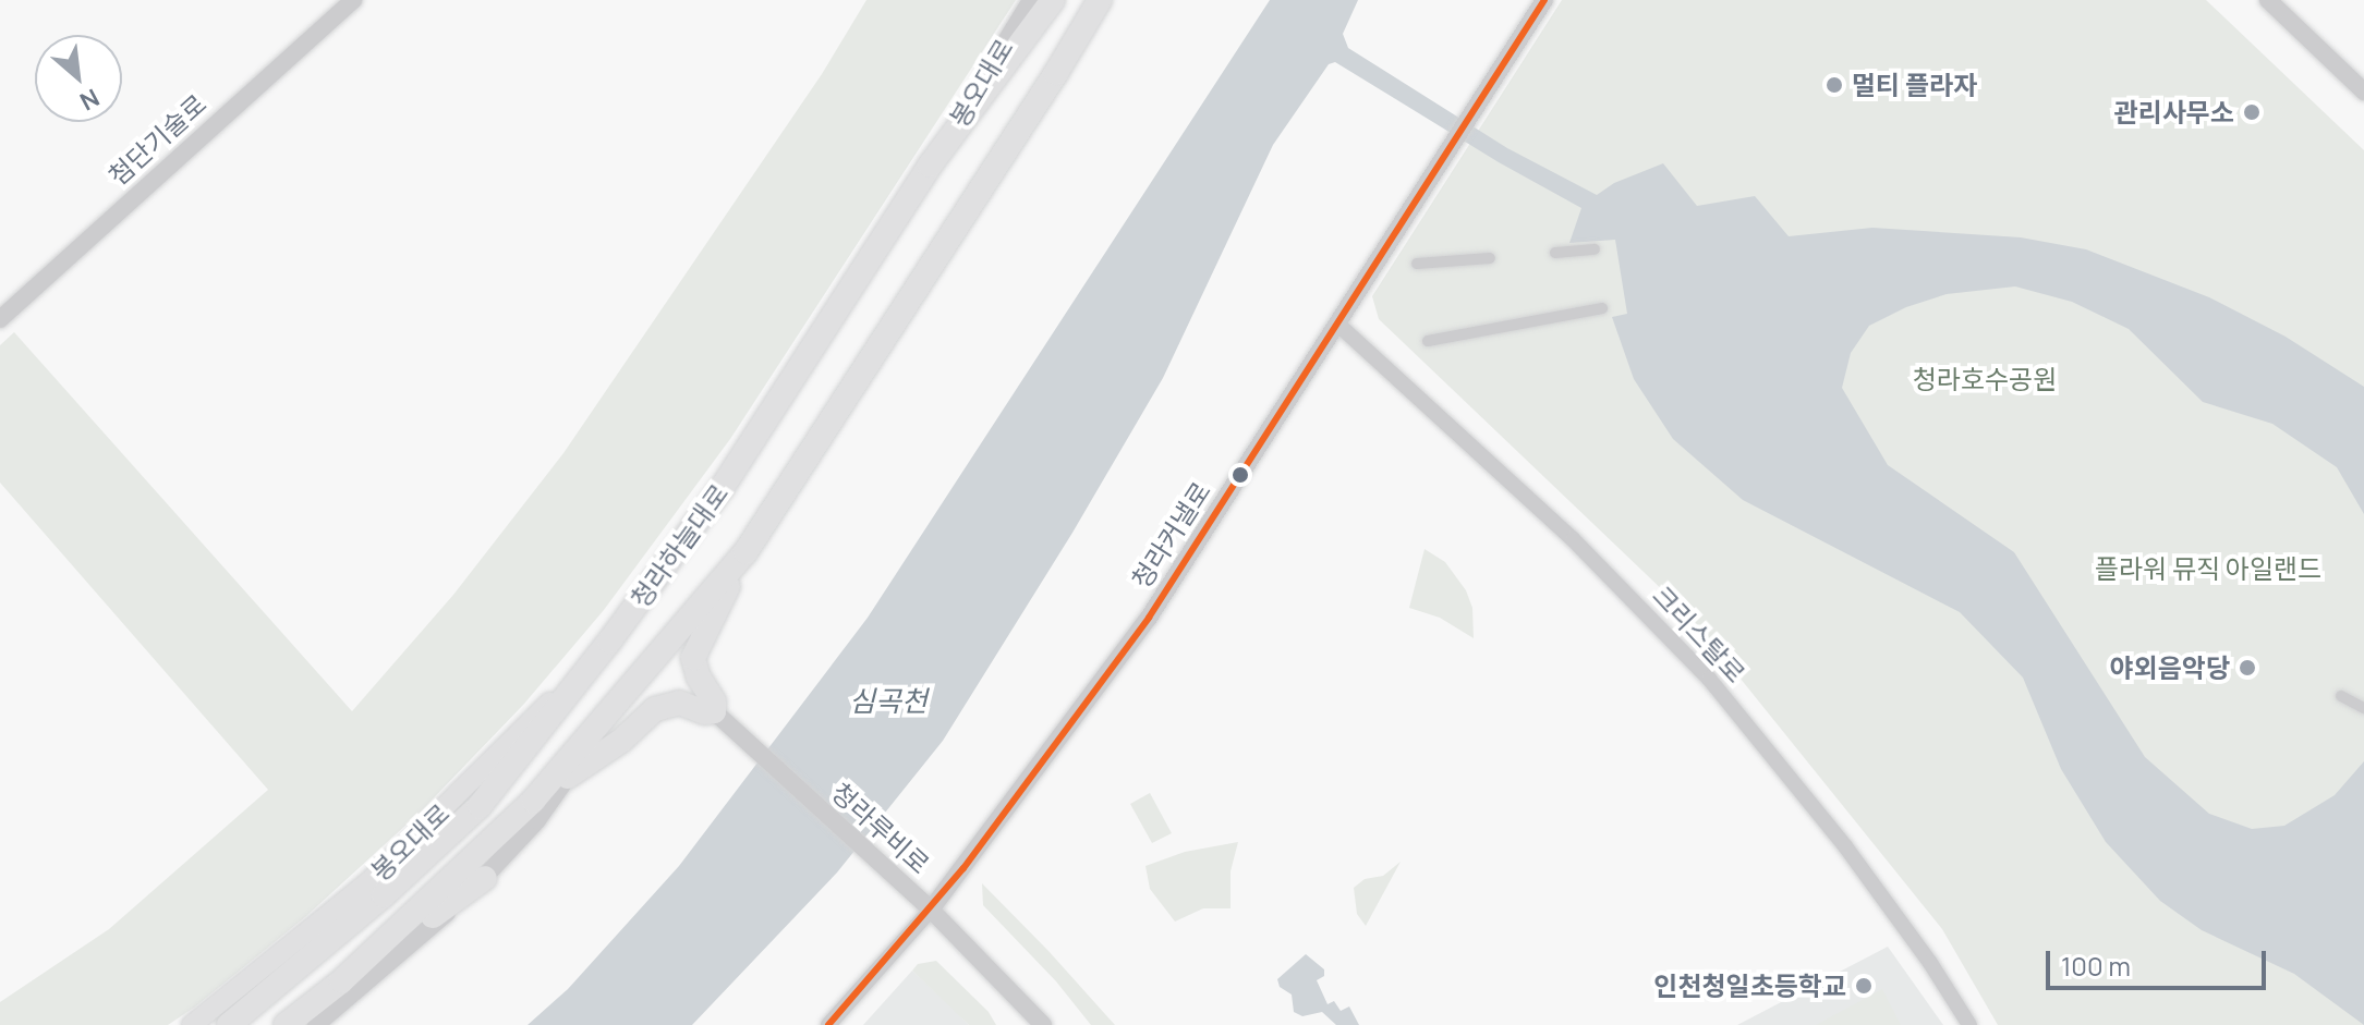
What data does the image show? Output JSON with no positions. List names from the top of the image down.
{
  "streets": {
    "highway": ["청라하늘대로"],
    "main road": ["봉오대로"],
    "street": [
      "첨단기술로",
      "청라커낼로",
      "크리스탈로",
      "청라루비로"
    ]
  },
  "crossings": [
    ["봉오대로", "청라하늘대로"],
    ["청라커낼로", "크리스탈로"],
    ["청라커낼로", "청라루비로"]
  ],
  "water": ["심곡천"],
  "parks": ["청라호수공원", "플라워 뮤직 아일랜드"],
  "places": [
    "멀티 플라자",
    "관리사무소",
    "야외음악당",
    "인천청일초등학교"
  ],
  "scale_bar": "100 m",
  "north": "bottom right"
}
